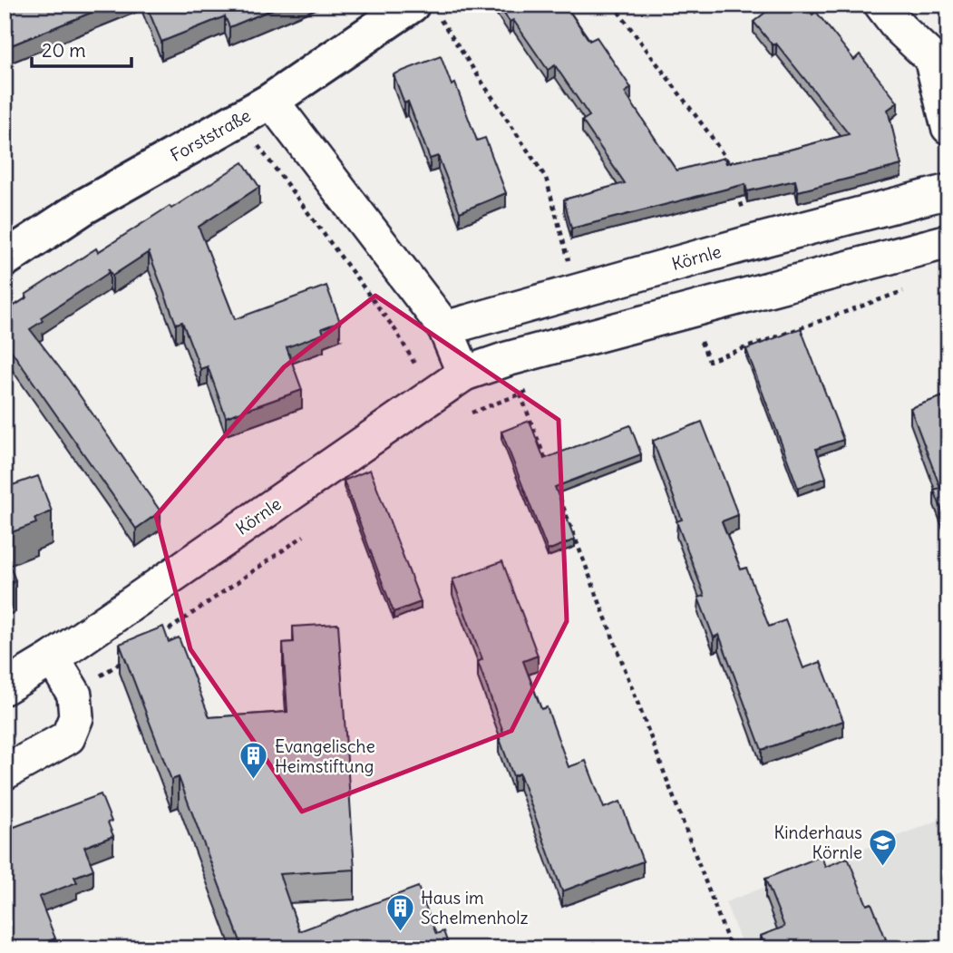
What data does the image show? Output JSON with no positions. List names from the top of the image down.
{
  "streets": {
    "street": ["Forststraße", "Körnle"]
  },
  "places": {
    "building": ["Evangelische Heimstiftung", "Haus im Schelmenholz"],
    "school or university": ["Kinderhaus Körnle"]
  },
  "scale_bar": "20 m"
}
